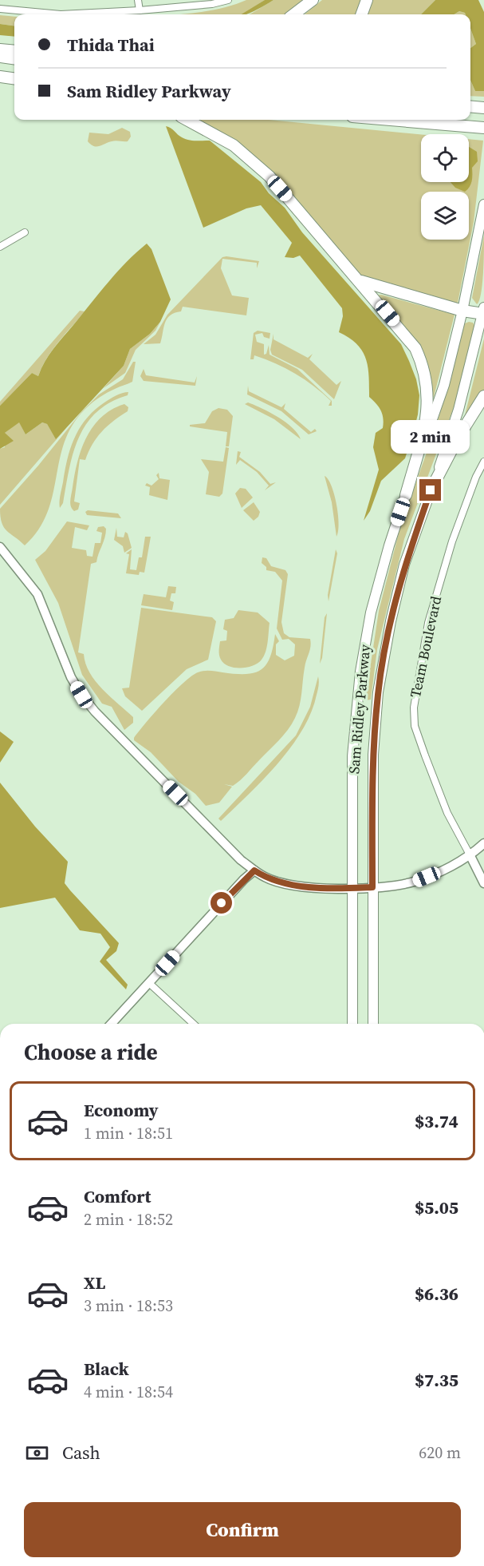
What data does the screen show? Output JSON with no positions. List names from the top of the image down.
{
  "streets": {
    "main road": ["Sam Ridley Parkway"],
    "street": ["Team Boulevard"]
  },
  "page": {
    "banner": ["Thida Thai", "Sam Ridley Parkway"],
    "bubble": "2 min",
    "heading": "Choose a ride",
    "list": [
      {
        "name": "Economy",
        "note": "1 min · 18:51",
        "value": "$3.74"
      },
      {
        "name": "Comfort",
        "note": "2 min · 18:52",
        "value": "$5.05"
      },
      {
        "name": "XL",
        "note": "3 min · 18:53",
        "value": "$6.36"
      },
      {
        "name": "Black",
        "note": "4 min · 18:54",
        "value": "$7.35"
      }
    ],
    "pay": ["Cash", "620 m"],
    "buttons": "Confirm"
  }
}
